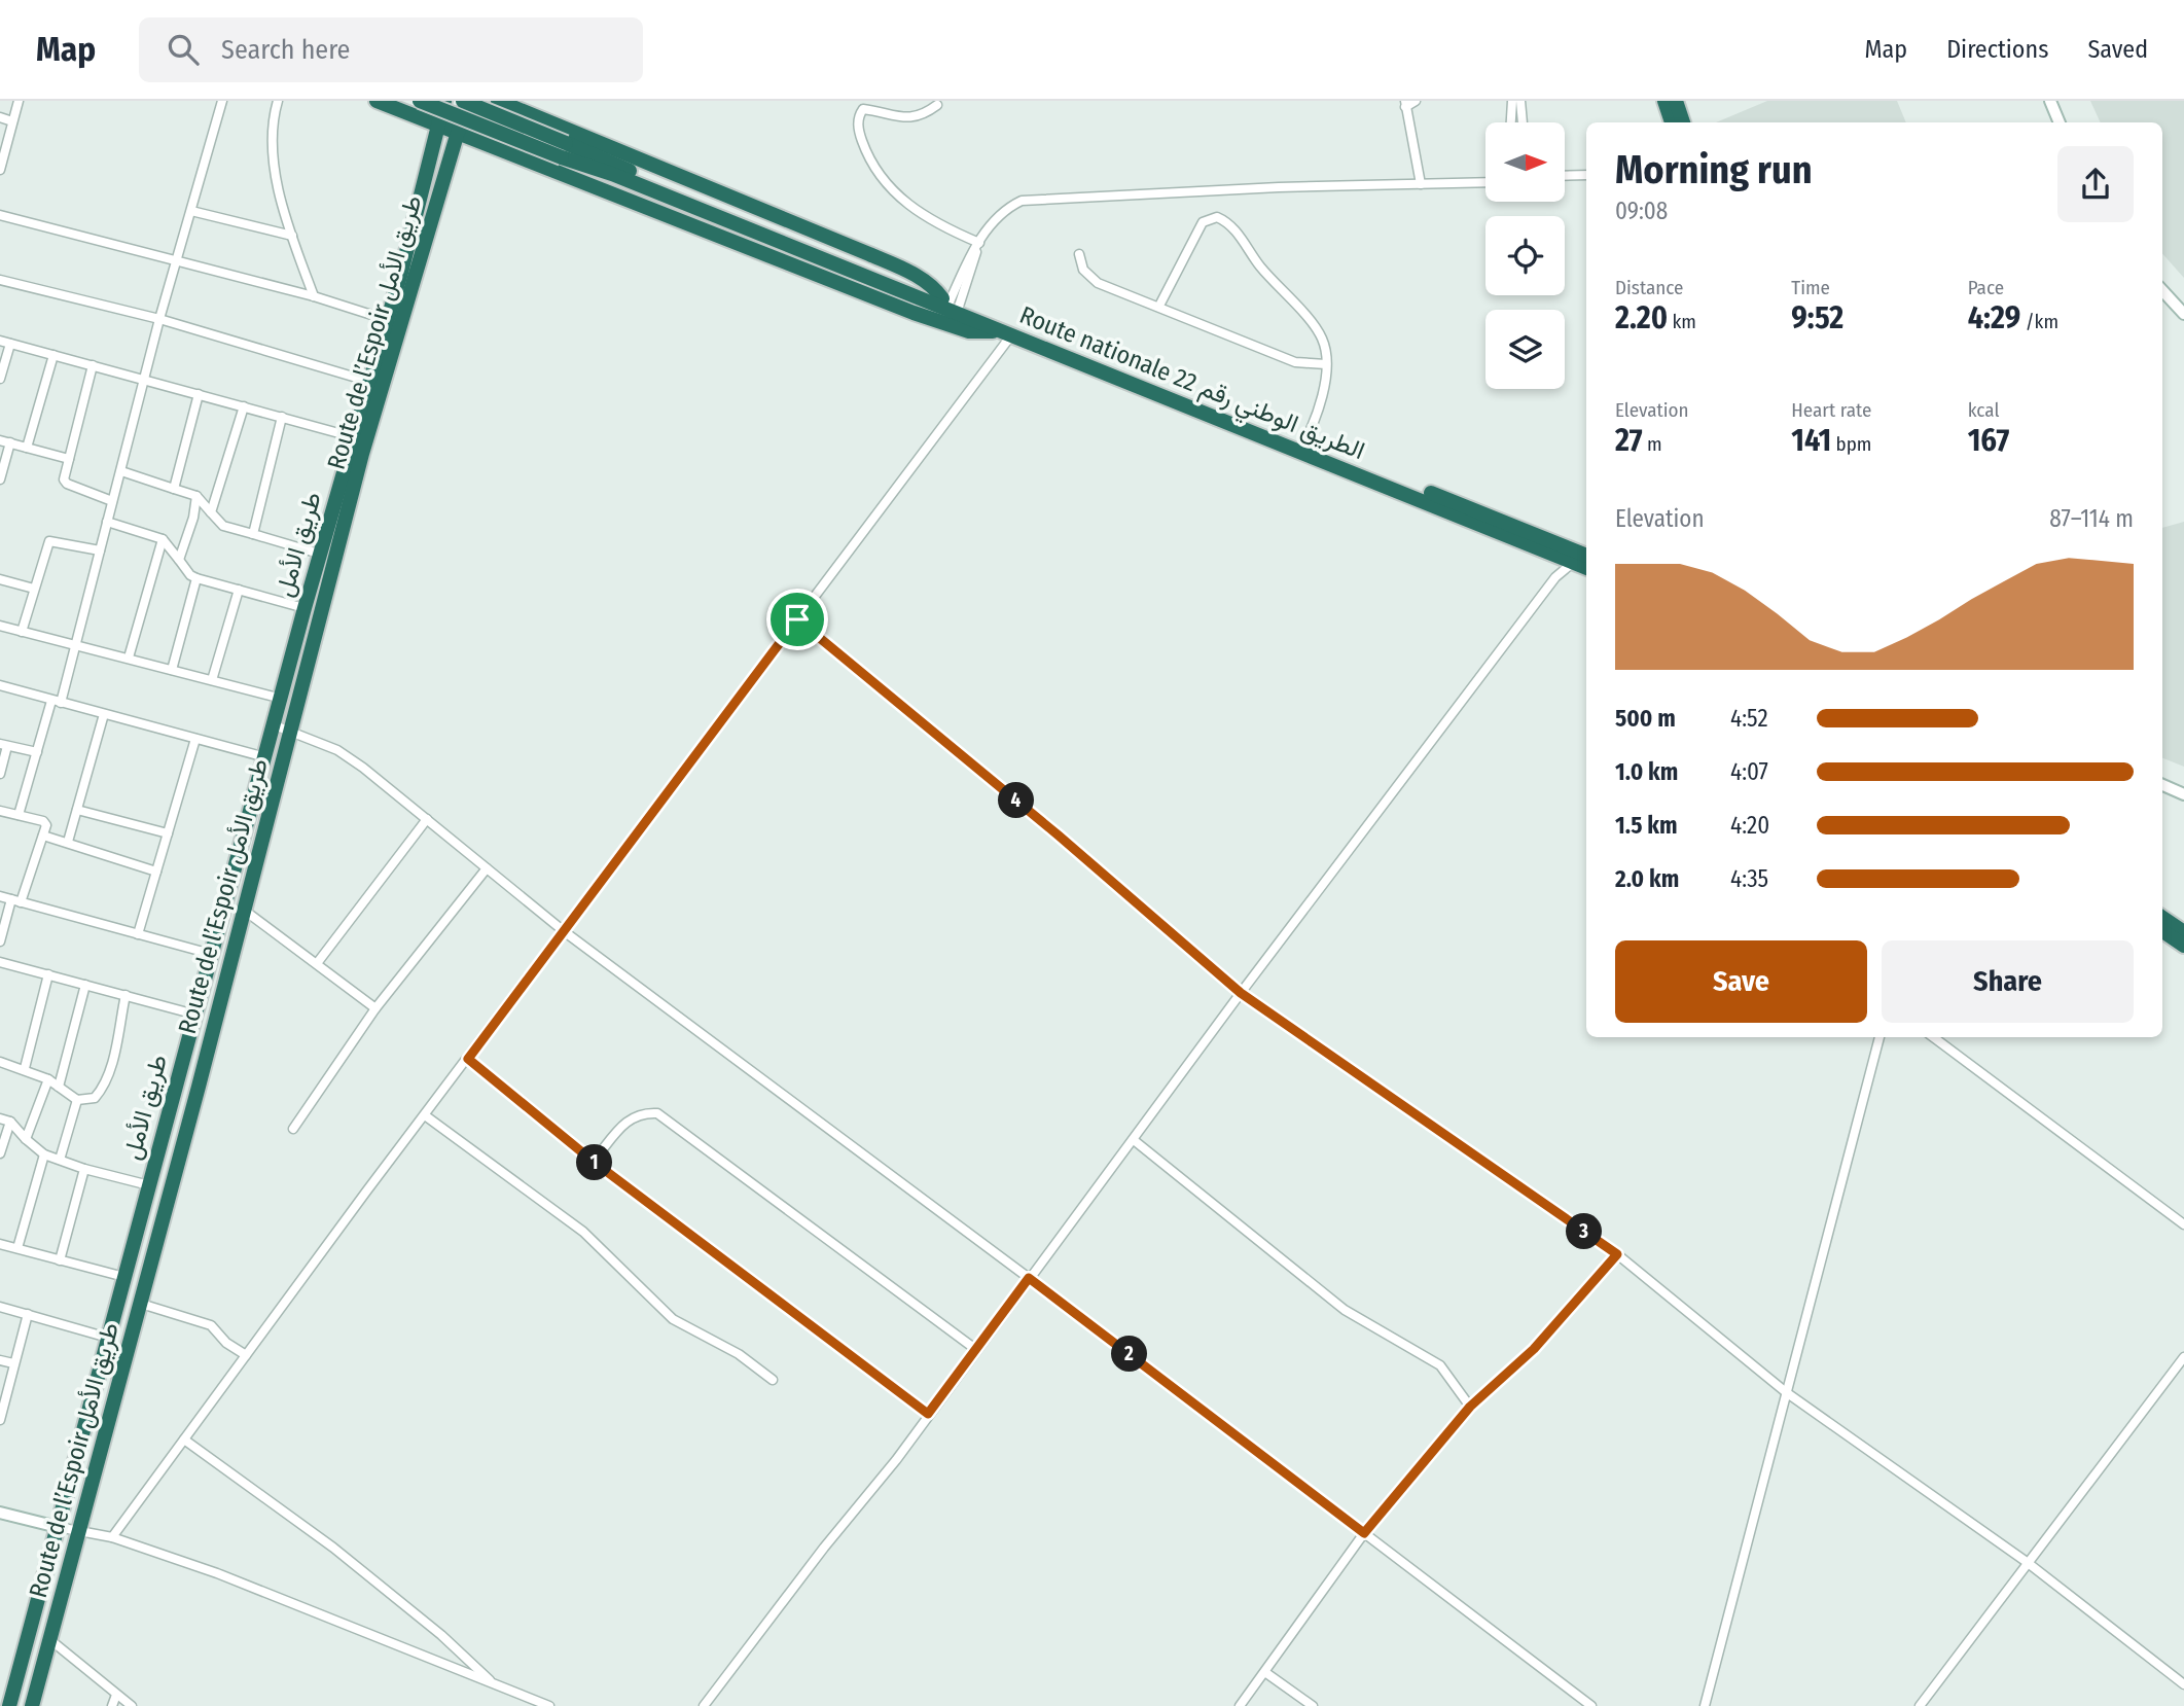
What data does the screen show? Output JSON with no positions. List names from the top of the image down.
{
  "streets": {
    "highway": ["Route de l’Espoir طريق الأمل", "Route nationale 22 الطريق الوطني رقم", "طريق الأمل"]
  },
  "crossings": [
    ["Route de l’Espoir طريق الأمل", "طريق الأمل"]
  ],
  "north": "right",
  "page": {
    "header": "Map",
    "search": "Search here",
    "nav": ["Map", "Directions", "Saved"],
    "heading": ["Morning run", "09:08"],
    "stats": [
      ["Distance", "2.20 km"],
      ["Time", "9:52"],
      ["Pace", "4:29 /km"],
      ["Elevation", "27 m"],
      ["Heart rate", "141 bpm"],
      ["kcal", "167"]
    ],
    "chart": ["Elevation", "87–114 m"],
    "list": [
      {
        "name": "500 m",
        "note": "4:52"
      },
      {
        "name": "1.0 km",
        "note": "4:07"
      },
      {
        "name": "1.5 km",
        "note": "4:20"
      },
      {
        "name": "2.0 km",
        "note": "4:35"
      }
    ],
    "pins": [
      "4",
      "1",
      "3",
      "2"
    ],
    "buttons": ["Save", "Share"]
  }
}
